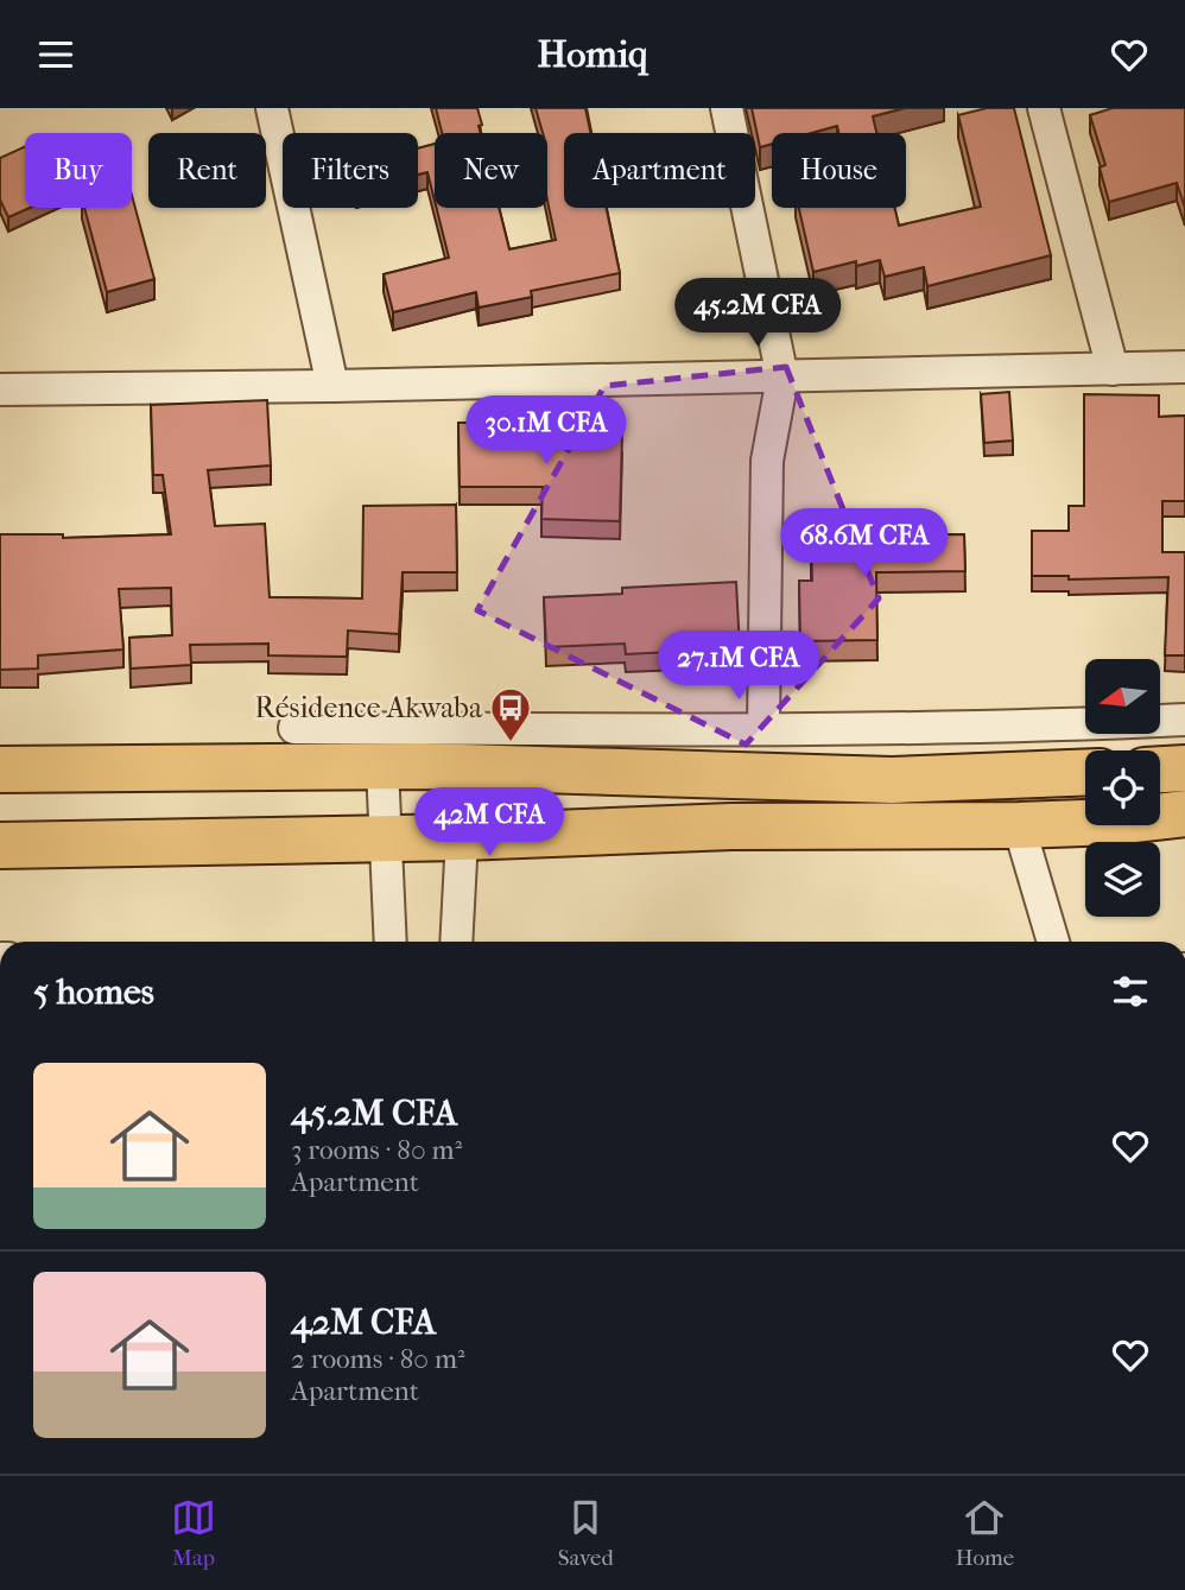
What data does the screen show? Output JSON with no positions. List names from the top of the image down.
{
  "places": {
    "bus stop": ["Résidence Akwaba"]
  },
  "north": "left",
  "page": {
    "header": "Homiq",
    "chip": [
      "Buy",
      "Rent",
      "Filters",
      "New",
      "Apartment",
      "House"
    ],
    "price": [
      "45.2M CFA",
      "30.1M CFA",
      "68.6M CFA",
      "27.1M CFA",
      "42M CFA"
    ],
    "heading": "5 homes",
    "list": [
      {
        "name": "45.2M CFA",
        "note": "3 rooms · 80 m² · Apartment"
      },
      {
        "name": "42M CFA",
        "note": "2 rooms · 80 m² · Apartment"
      }
    ],
    "tabs": ["Map", "Saved", "Home"]
  }
}
